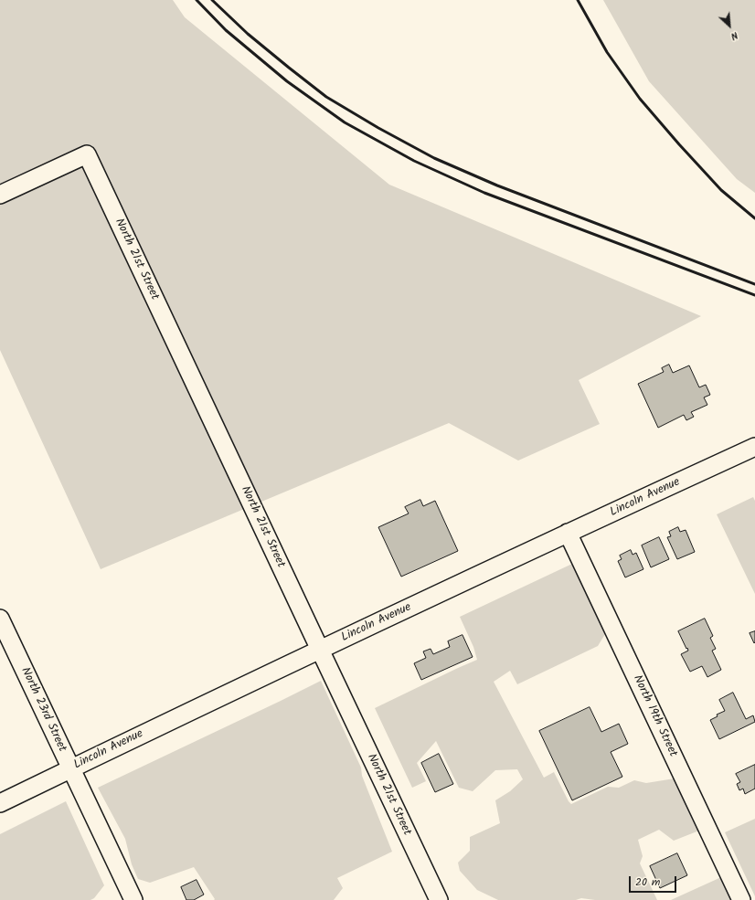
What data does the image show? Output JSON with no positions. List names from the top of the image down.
{
  "streets": {
    "street": [
      "North 21st Street",
      "Lincoln Avenue",
      "North 23rd Street",
      "North 19th Street"
    ]
  },
  "crossings": [
    ["North 21st Street", "Lincoln Avenue"],
    ["Lincoln Avenue", "North 23rd Street"],
    ["Lincoln Avenue", "North 19th Street"]
  ],
  "scale_bar": "20 m",
  "north": "bottom right"
}
